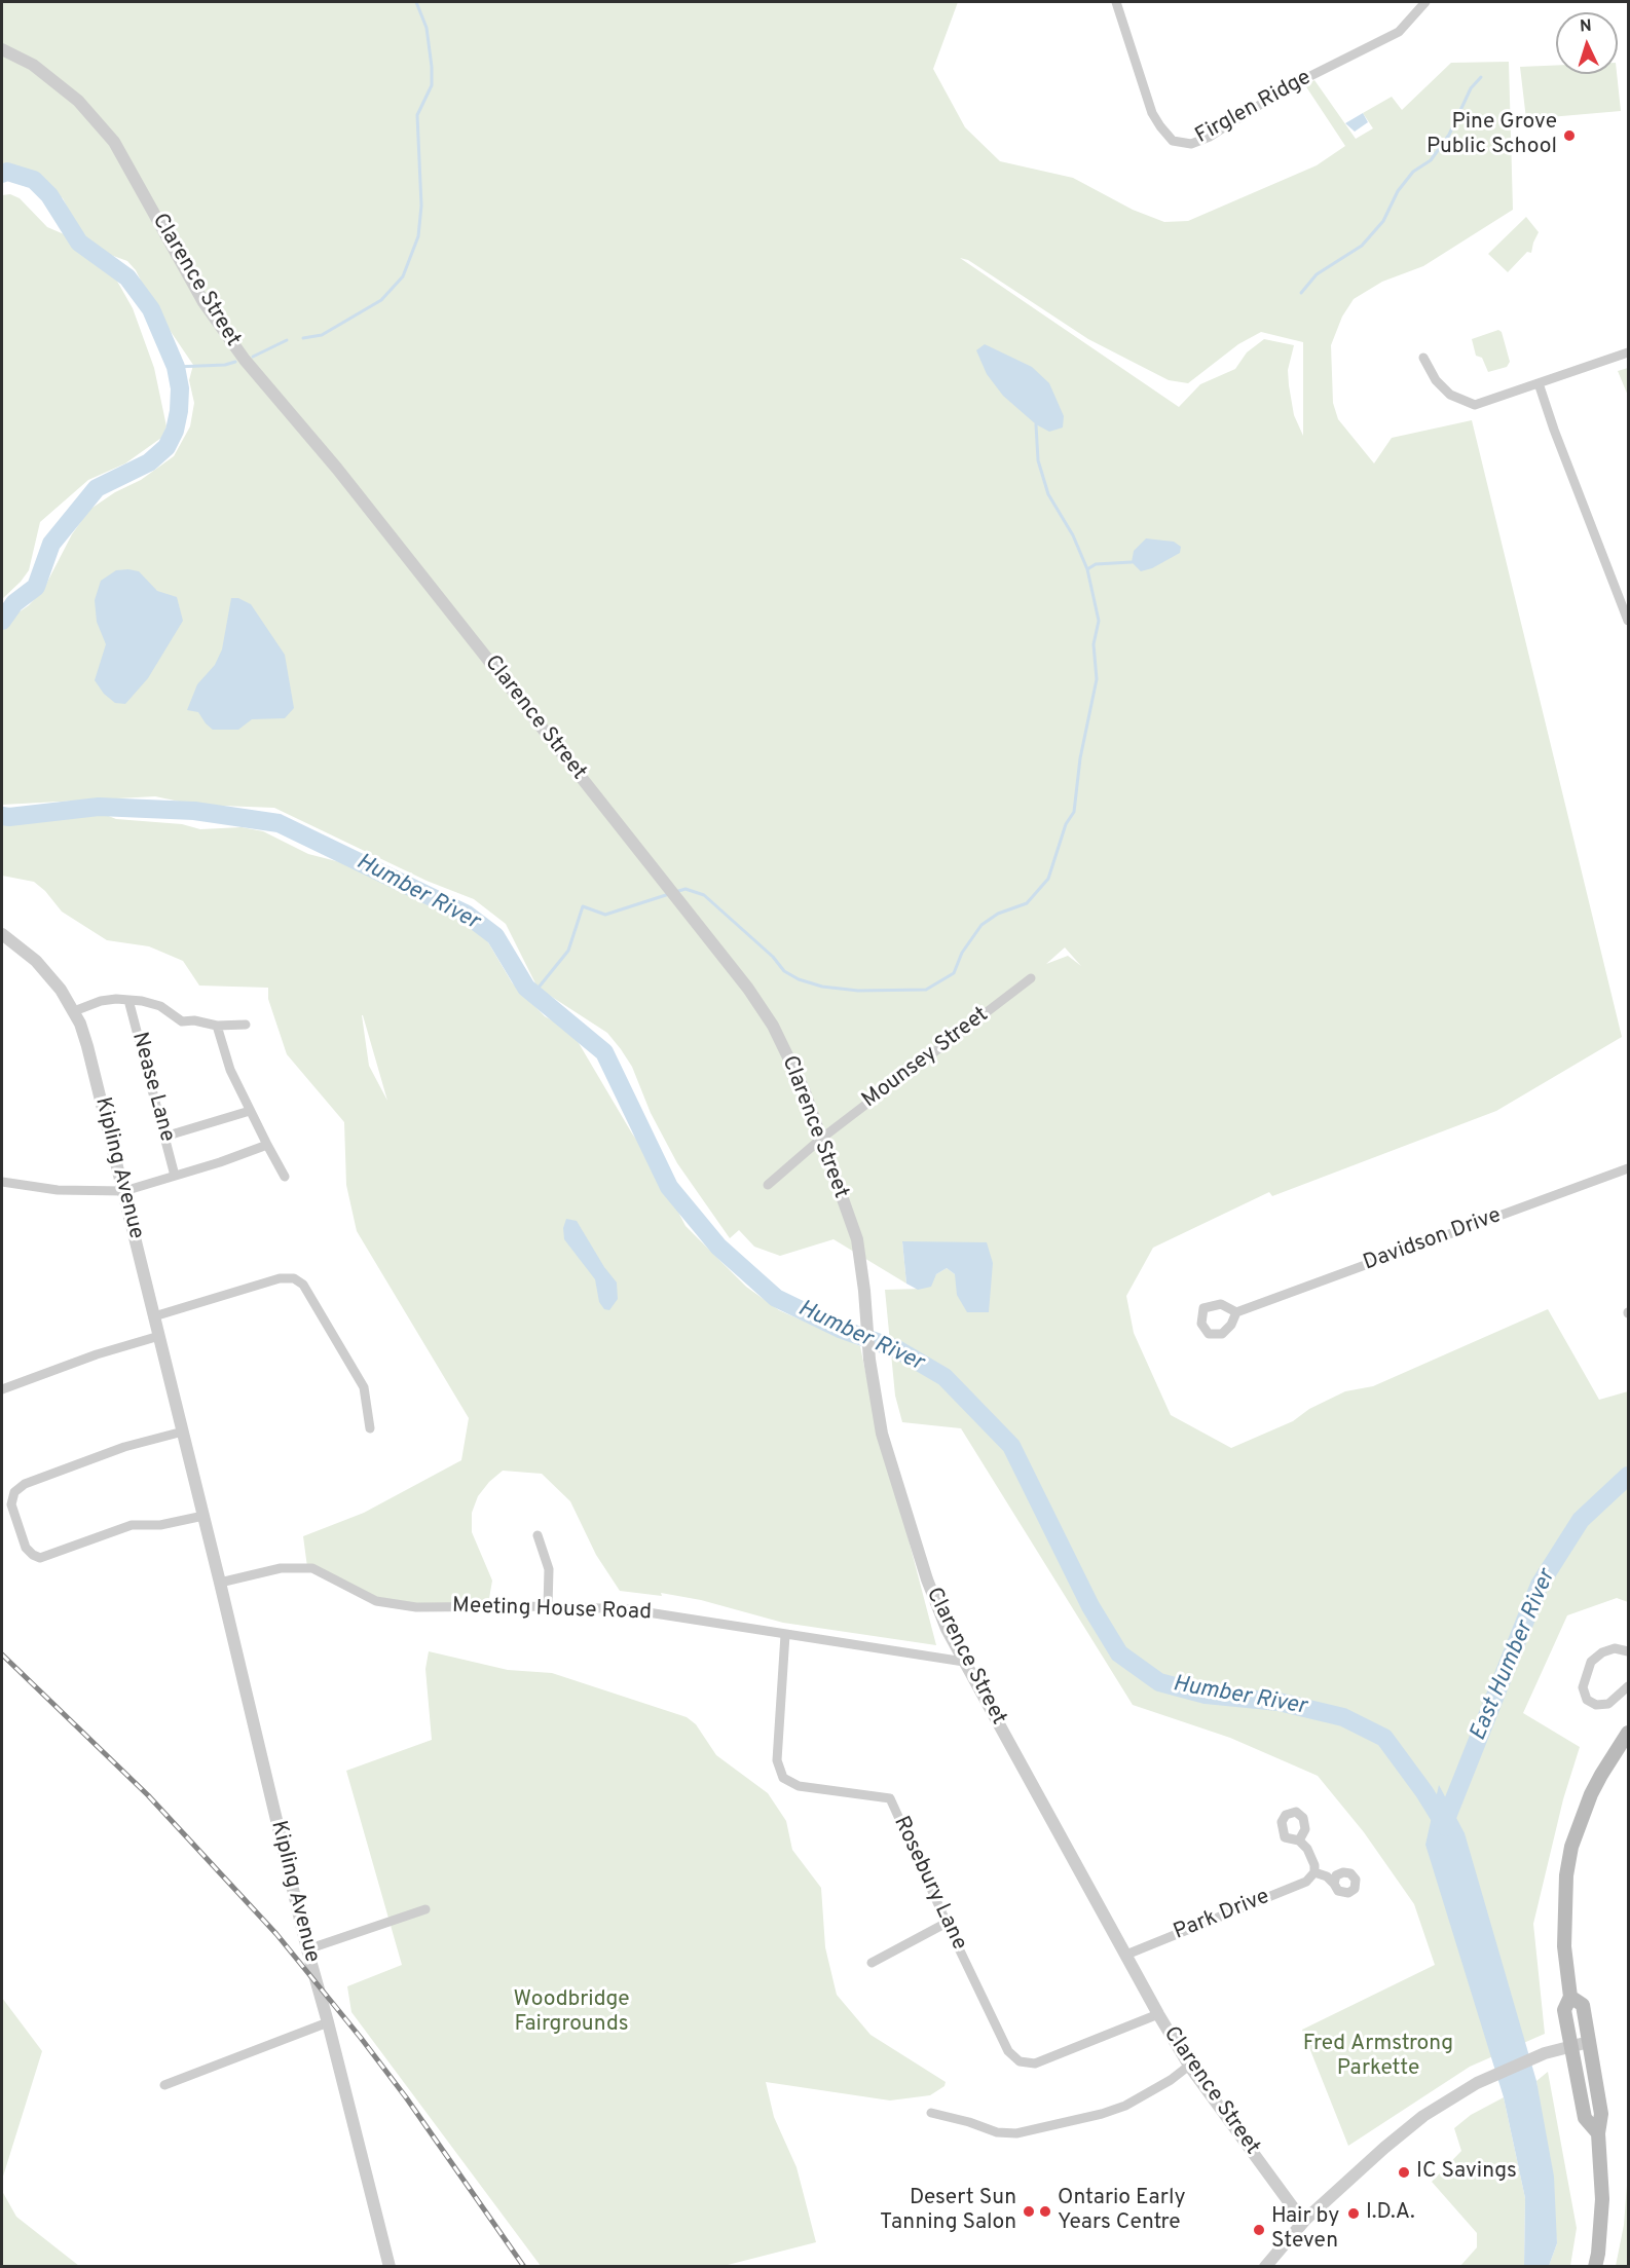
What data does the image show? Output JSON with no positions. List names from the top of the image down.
{
  "streets": {
    "street": [
      "Firglen Ridge",
      "Clarence Street",
      "Mounsey Street",
      "Nease Lane",
      "Kipling Avenue",
      "Davidson Drive",
      "Meeting House Road",
      "Rosebury Lane",
      "Park Drive"
    ]
  },
  "crossings": [
    ["Clarence Street", "Mounsey Street"],
    ["Clarence Street", "Meeting House Road"],
    ["Clarence Street", "Rosebury Lane"],
    ["Clarence Street", "Park Drive"],
    ["Kipling Avenue", "Meeting House Road"],
    ["Meeting House Road", "Rosebury Lane"]
  ],
  "water": ["Humber River", "East Humber River"],
  "parks": ["Woodbridge Fairgrounds", "Fred Armstrong Parkette"],
  "places": [
    "Pine Grove Public School",
    "IC Savings",
    "Desert Sun Tanning Salon",
    "Ontario Early Years Centre",
    "I.D.A.",
    "Hair by Steven"
  ],
  "north": "top"
}
